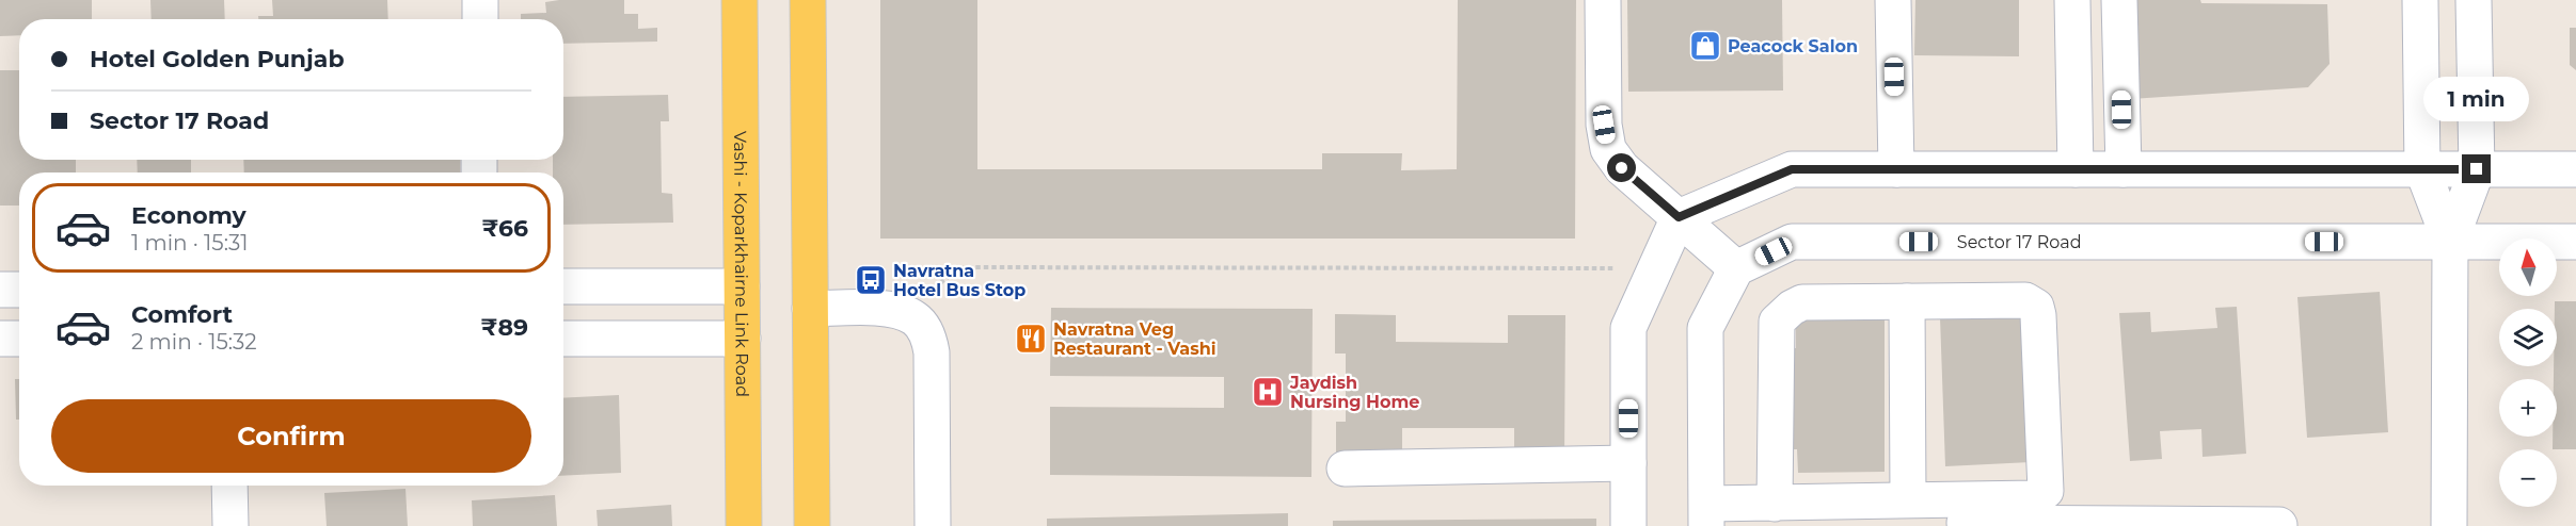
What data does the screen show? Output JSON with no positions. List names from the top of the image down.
{
  "streets": {
    "main road": ["Vashi - Koparkhairne Link Road"],
    "street": ["Sector 17 Road"]
  },
  "places": {
    "shop": ["Peacock Salon"],
    "bus stop": ["Navratna Hotel Bus Stop"],
    "restaurant": ["Navratna Veg Restaurant - Vashi"],
    "hospital": ["Jaydish Nursing Home"]
  },
  "north": "top",
  "page": {
    "banner": ["Hotel Golden Punjab", "Sector 17 Road"],
    "bubble": "1 min",
    "list": [
      {
        "name": "Economy",
        "note": "1 min · 15:31",
        "value": "₹66"
      },
      {
        "name": "Comfort",
        "note": "2 min · 15:32",
        "value": "₹89"
      }
    ],
    "map_buttons": ["+", "−"],
    "buttons": "Confirm"
  }
}
